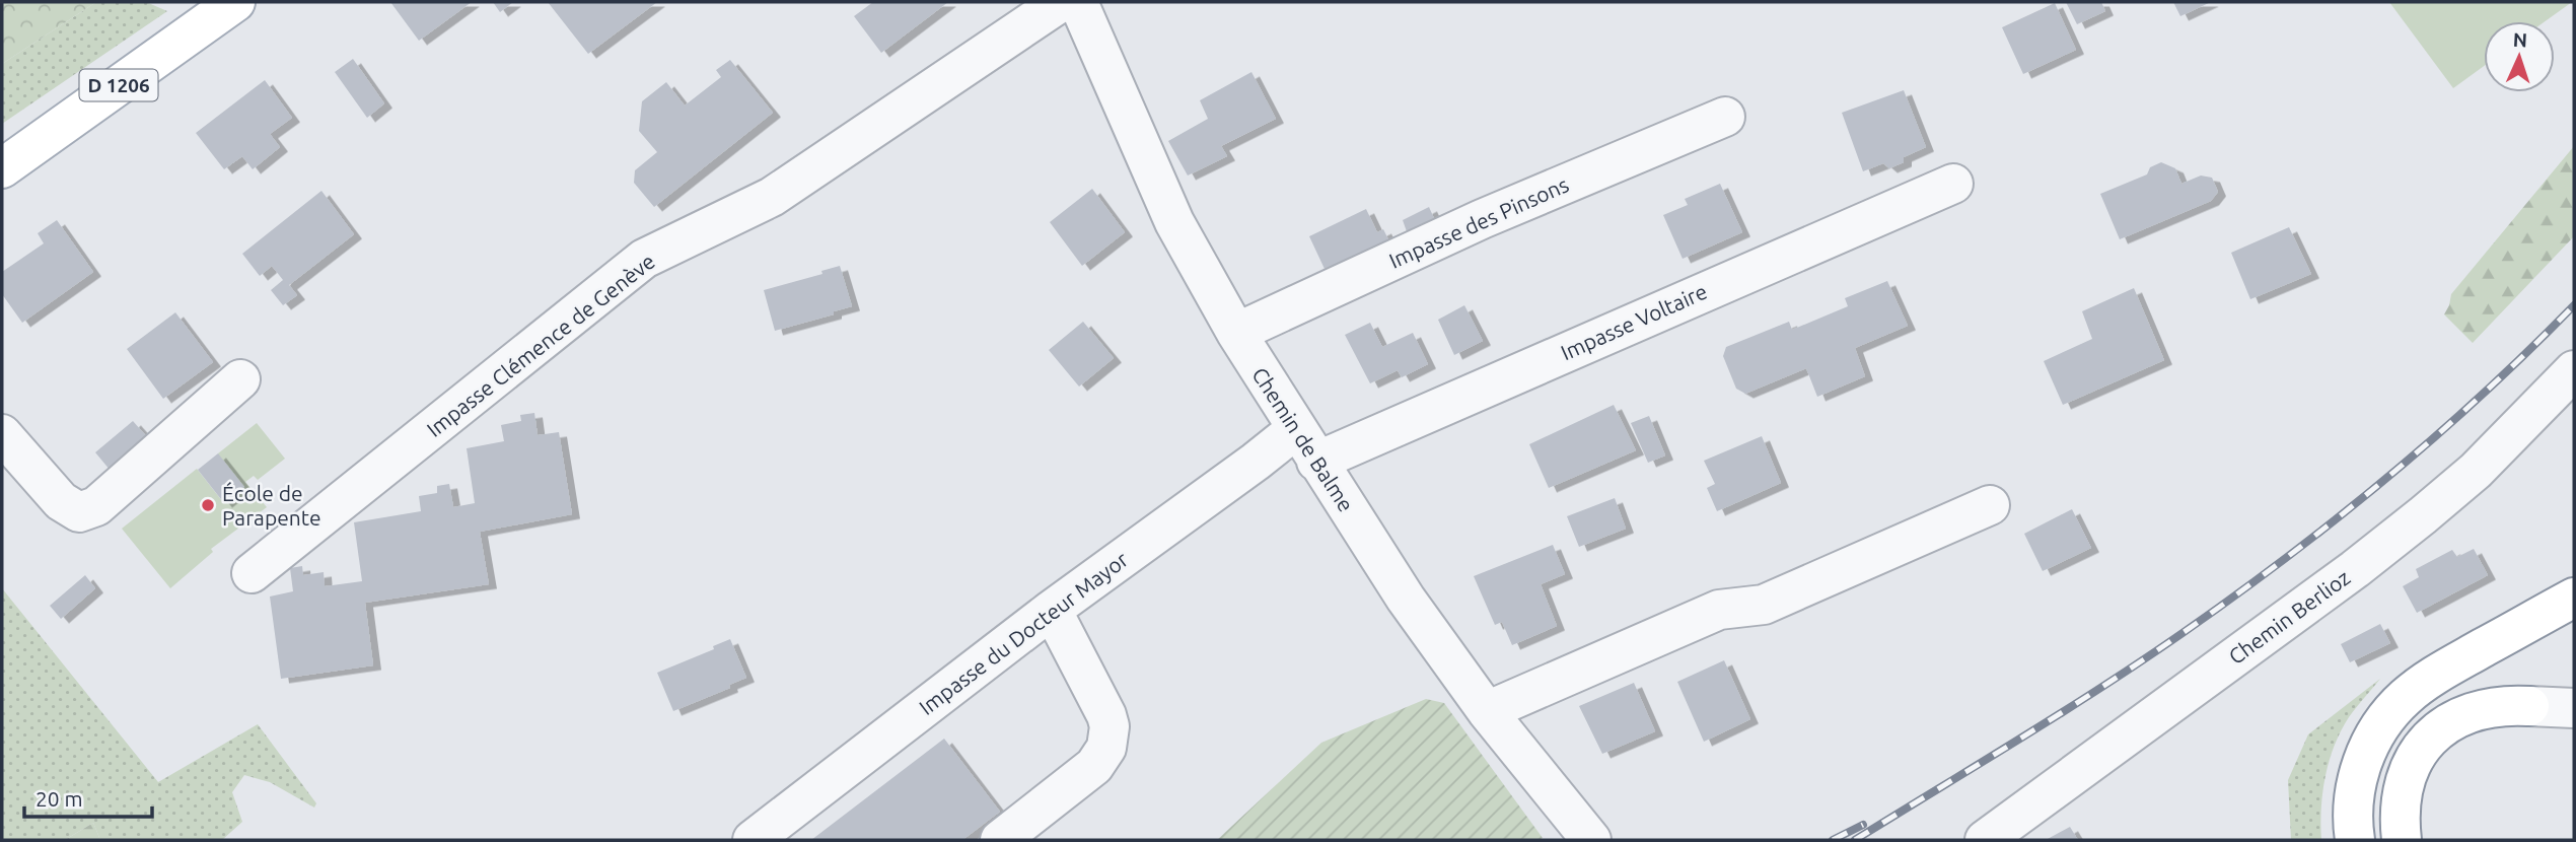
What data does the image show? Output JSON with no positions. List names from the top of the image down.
{
  "streets": {
    "main road": ["D 1206"],
    "street": [
      "Impasse des Pinsons",
      "Impasse Voltaire",
      "Impasse Clémence de Genève",
      "Chemin de Balme",
      "Chemin Berlioz",
      "Impasse du Docteur Mayor"
    ]
  },
  "crossings": [
    ["Impasse des Pinsons", "Chemin de Balme"],
    ["Impasse Voltaire", "Chemin de Balme"],
    ["Chemin de Balme", "Impasse du Docteur Mayor"]
  ],
  "places": ["École de Parapente"],
  "scale_bar": "20 m",
  "north": "top"
}
